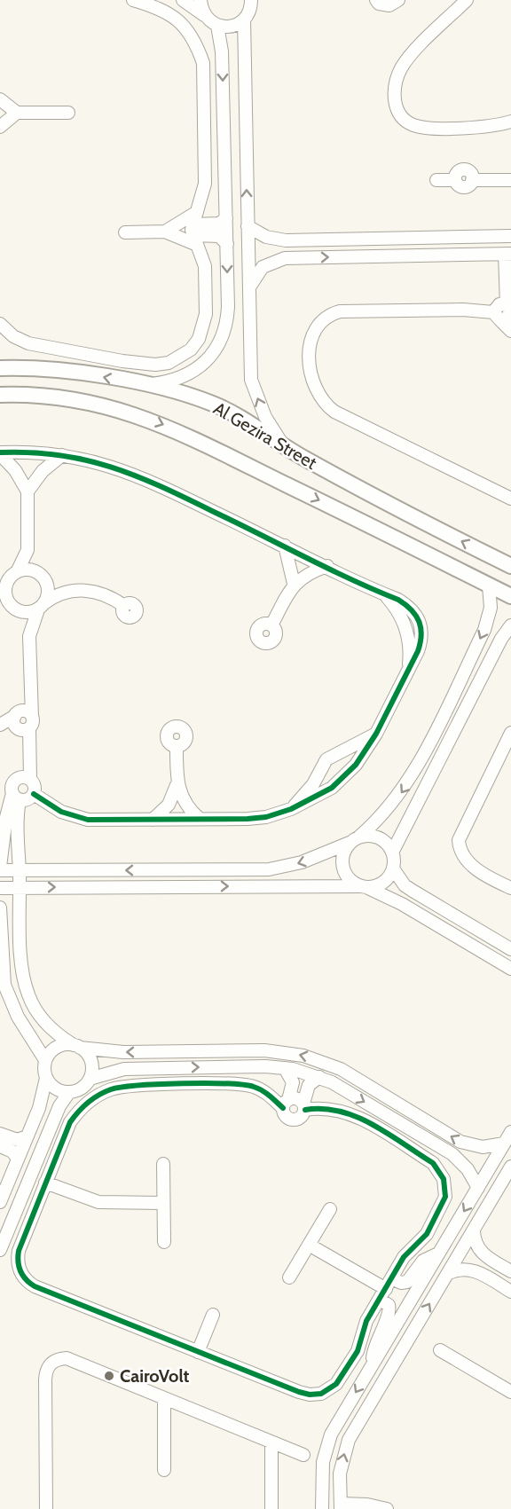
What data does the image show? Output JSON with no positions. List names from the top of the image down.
{
  "streets": {
    "main road": ["Al Gezira Street"]
  },
  "places": ["CairoVolt"]
}
